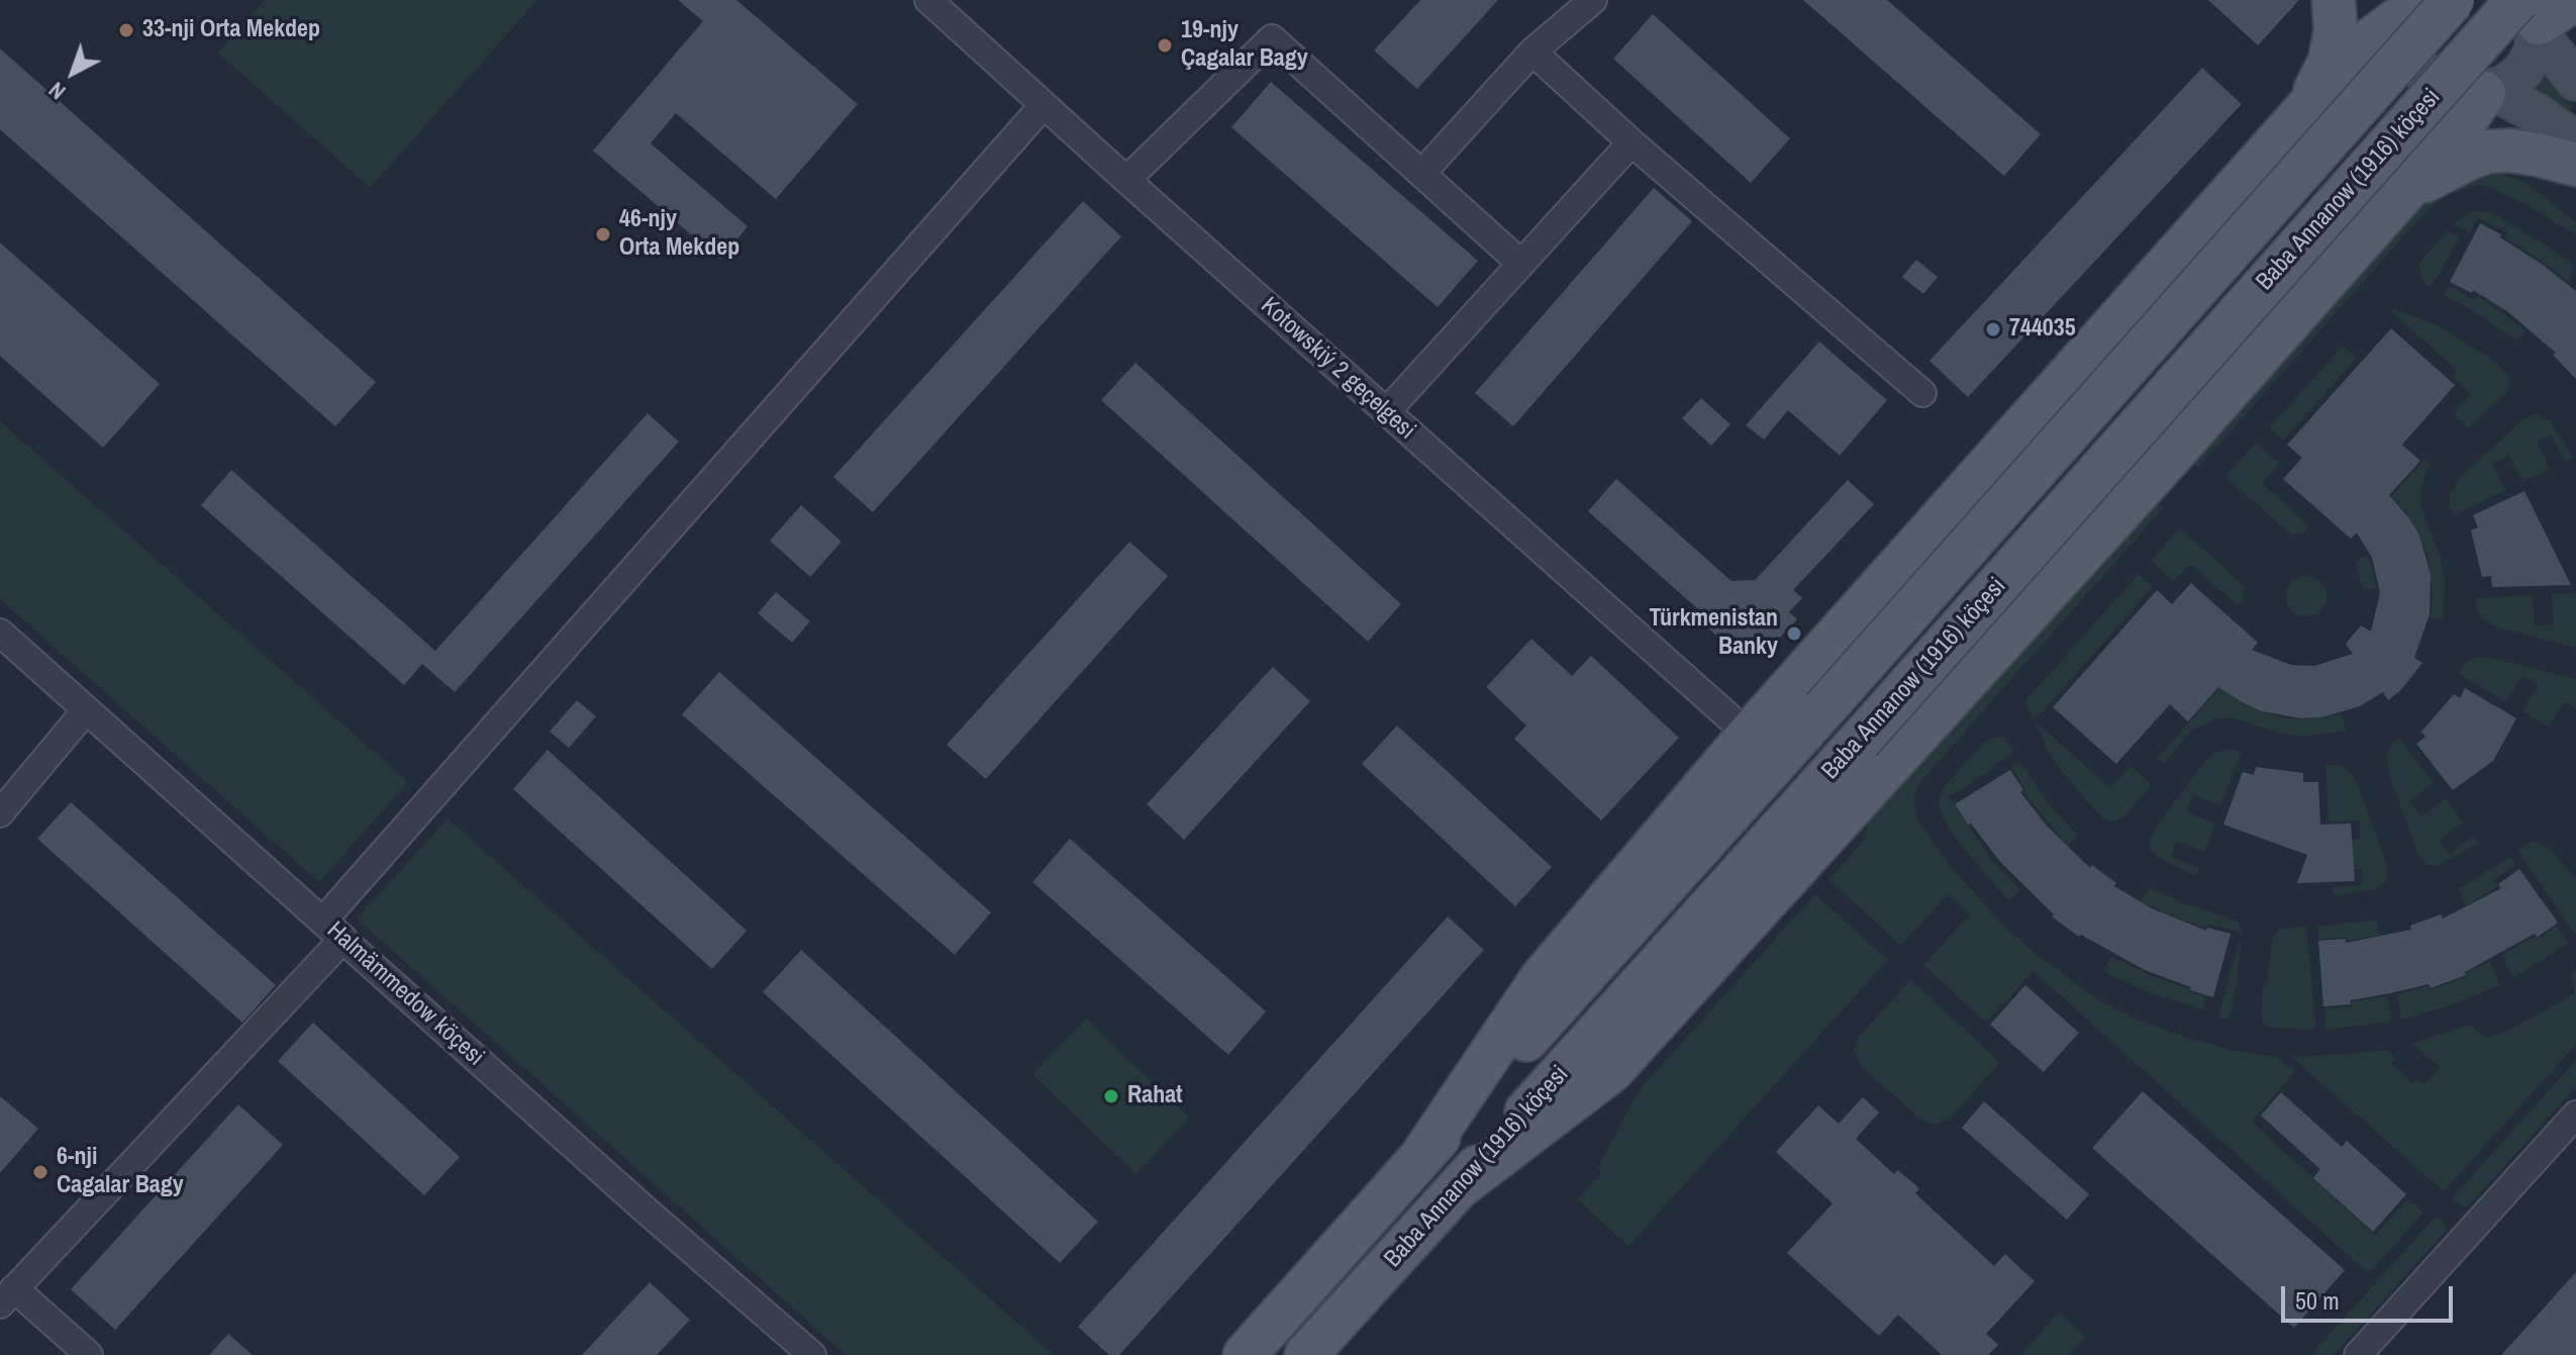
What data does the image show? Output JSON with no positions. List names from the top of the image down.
{
  "streets": {
    "main road": ["Baba Annanow (1916) köçesi"],
    "street": ["Kotowskiý 2 geçelgesi", "Halmämmedow köçesi"]
  },
  "places": [
    "33-nji Orta Mekdep",
    "19-njy Çagalar Bagy",
    "46-njy Orta Mekdep",
    "744035",
    "Türkmenistan Banky",
    "Rahat",
    "6-nji Cagalar Bagy"
  ],
  "scale_bar": "50 m",
  "north": "bottom left"
}
